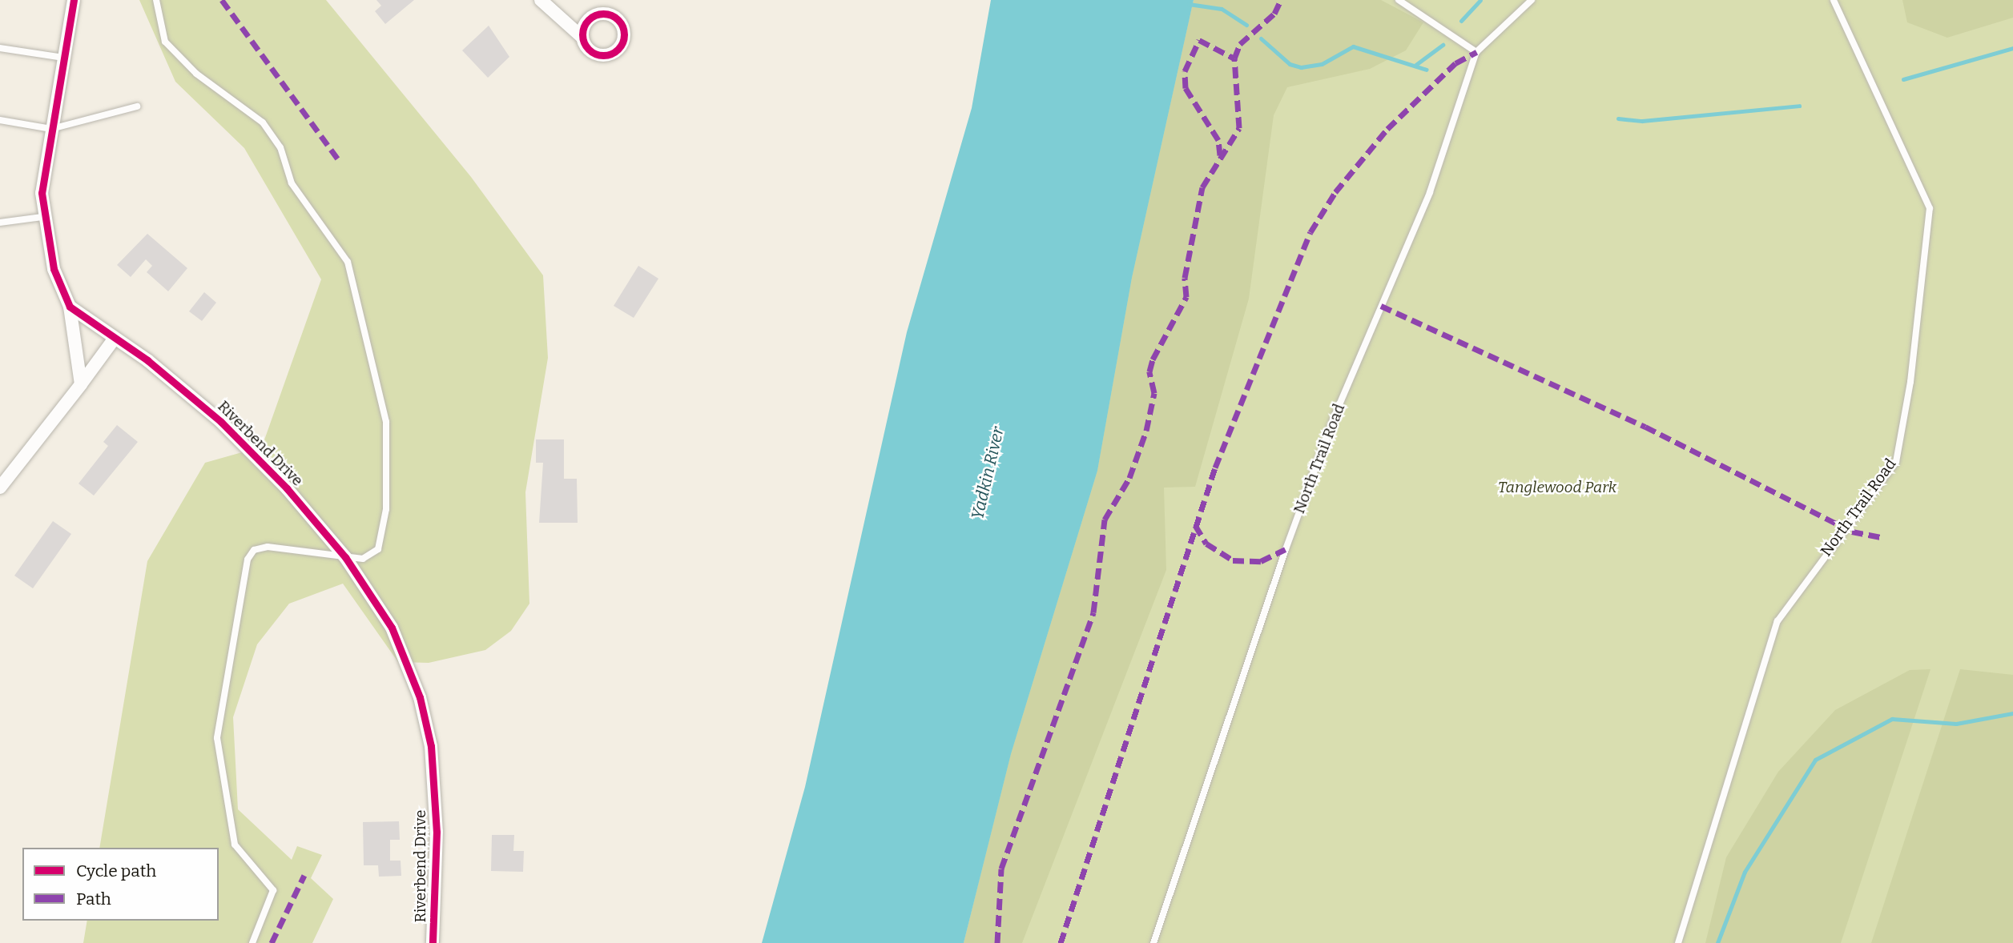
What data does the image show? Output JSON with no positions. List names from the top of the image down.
{
  "streets": {
    "street": ["Riverbend Drive"],
    "lane": ["North Trail Road"]
  },
  "water": ["Yadkin River"],
  "parks": ["Tanglewood Park"],
  "legend": ["Cycle path", "Path"]
}
